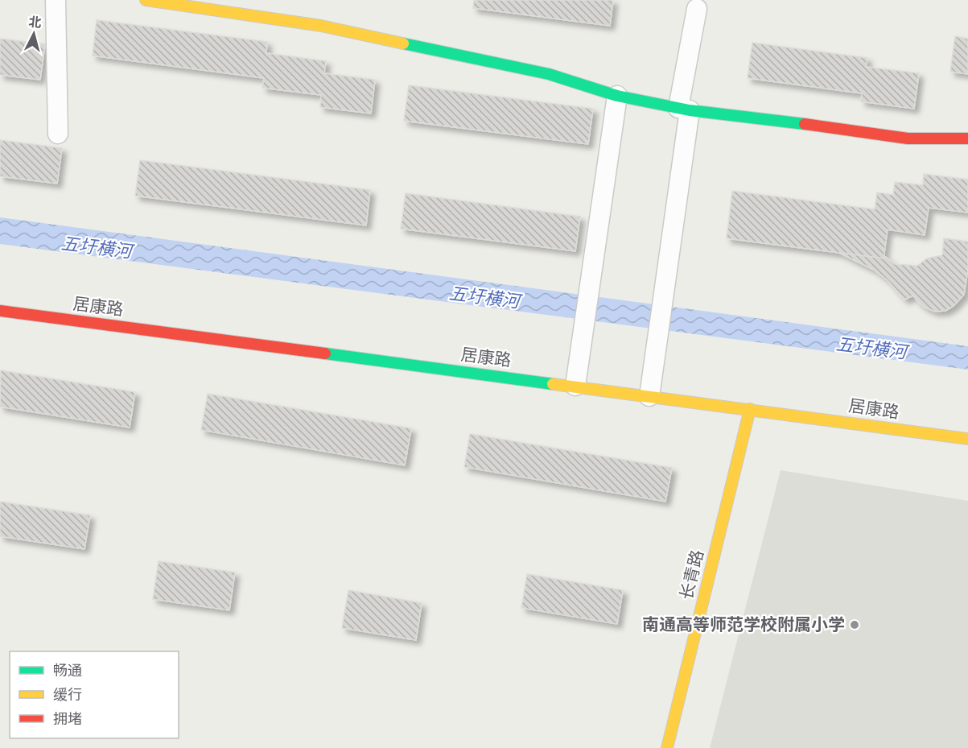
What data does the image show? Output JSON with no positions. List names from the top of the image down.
{
  "streets": {
    "street": ["居康路", "长青路"]
  },
  "crossings": [
    ["居康路", "长青路"]
  ],
  "water": ["五圩横河"],
  "places": ["南通高等师范学校附属小学"],
  "legend": ["畅通", "缓行", "拥堵"],
  "north": "top"
}
